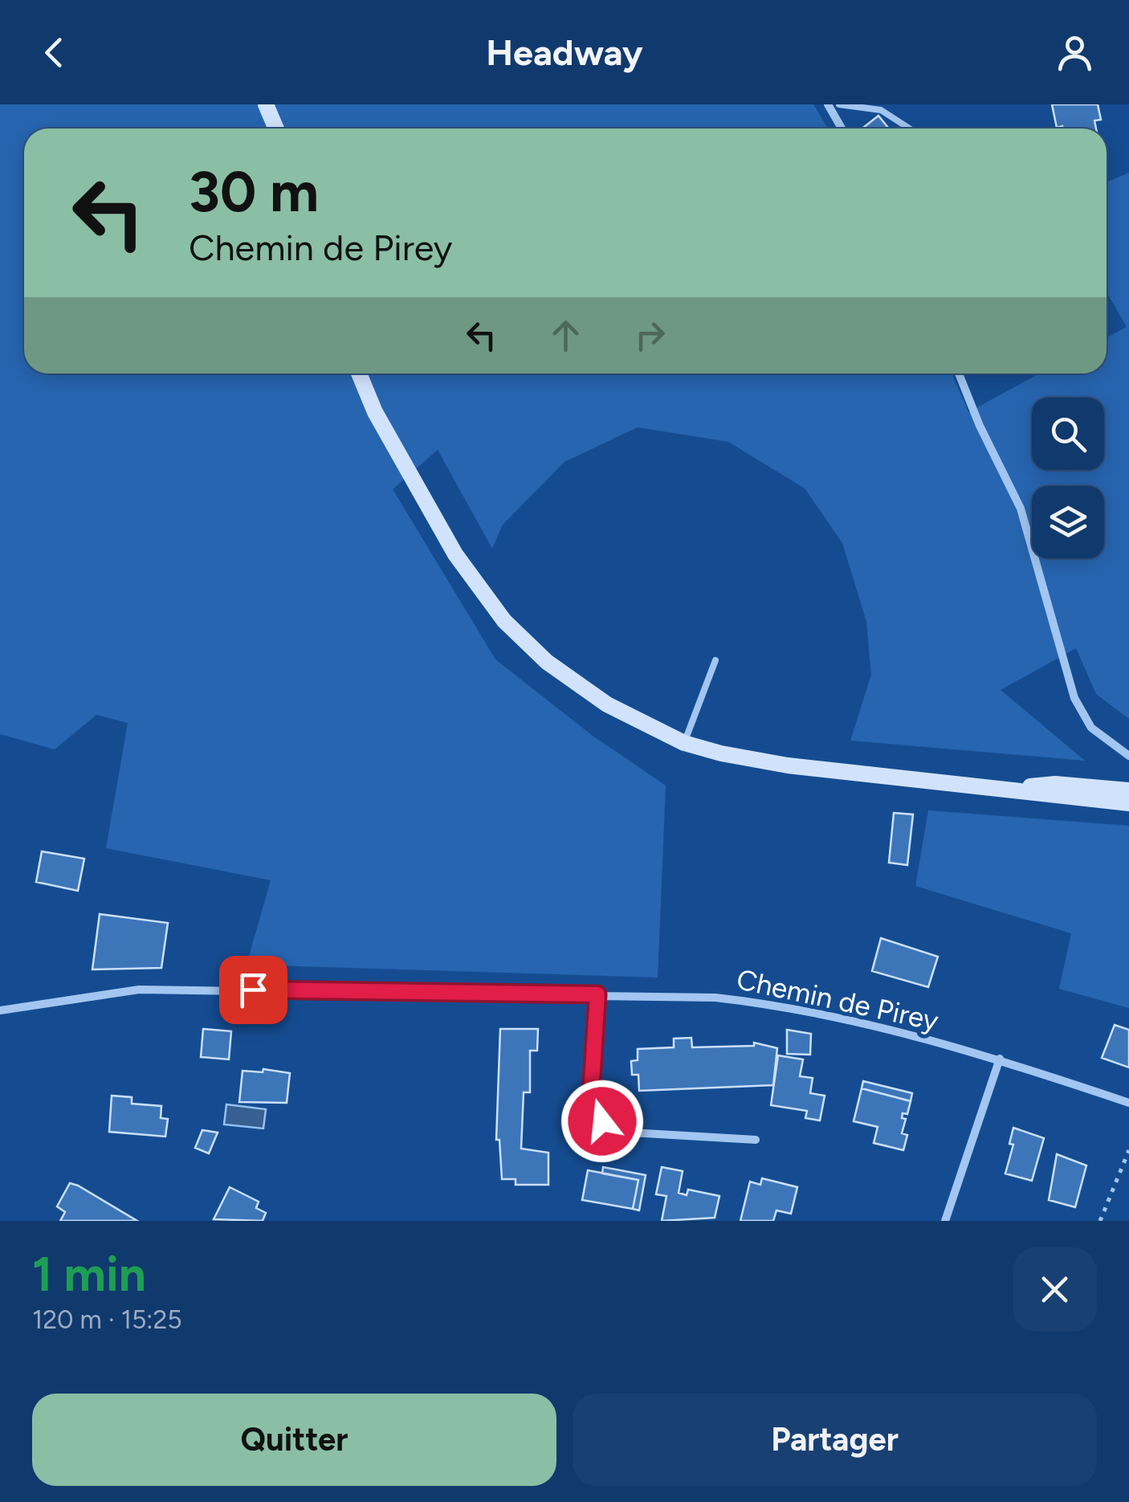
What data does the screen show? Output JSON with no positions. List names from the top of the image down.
{
  "streets": {
    "street": ["Chemin de Pirey"]
  },
  "page": {
    "header": "Headway",
    "turn": ["30 m", "Chemin de Pirey"],
    "heading": ["1 min", "120 m · 15:25"],
    "buttons": ["Quitter", "Partager"]
  }
}
